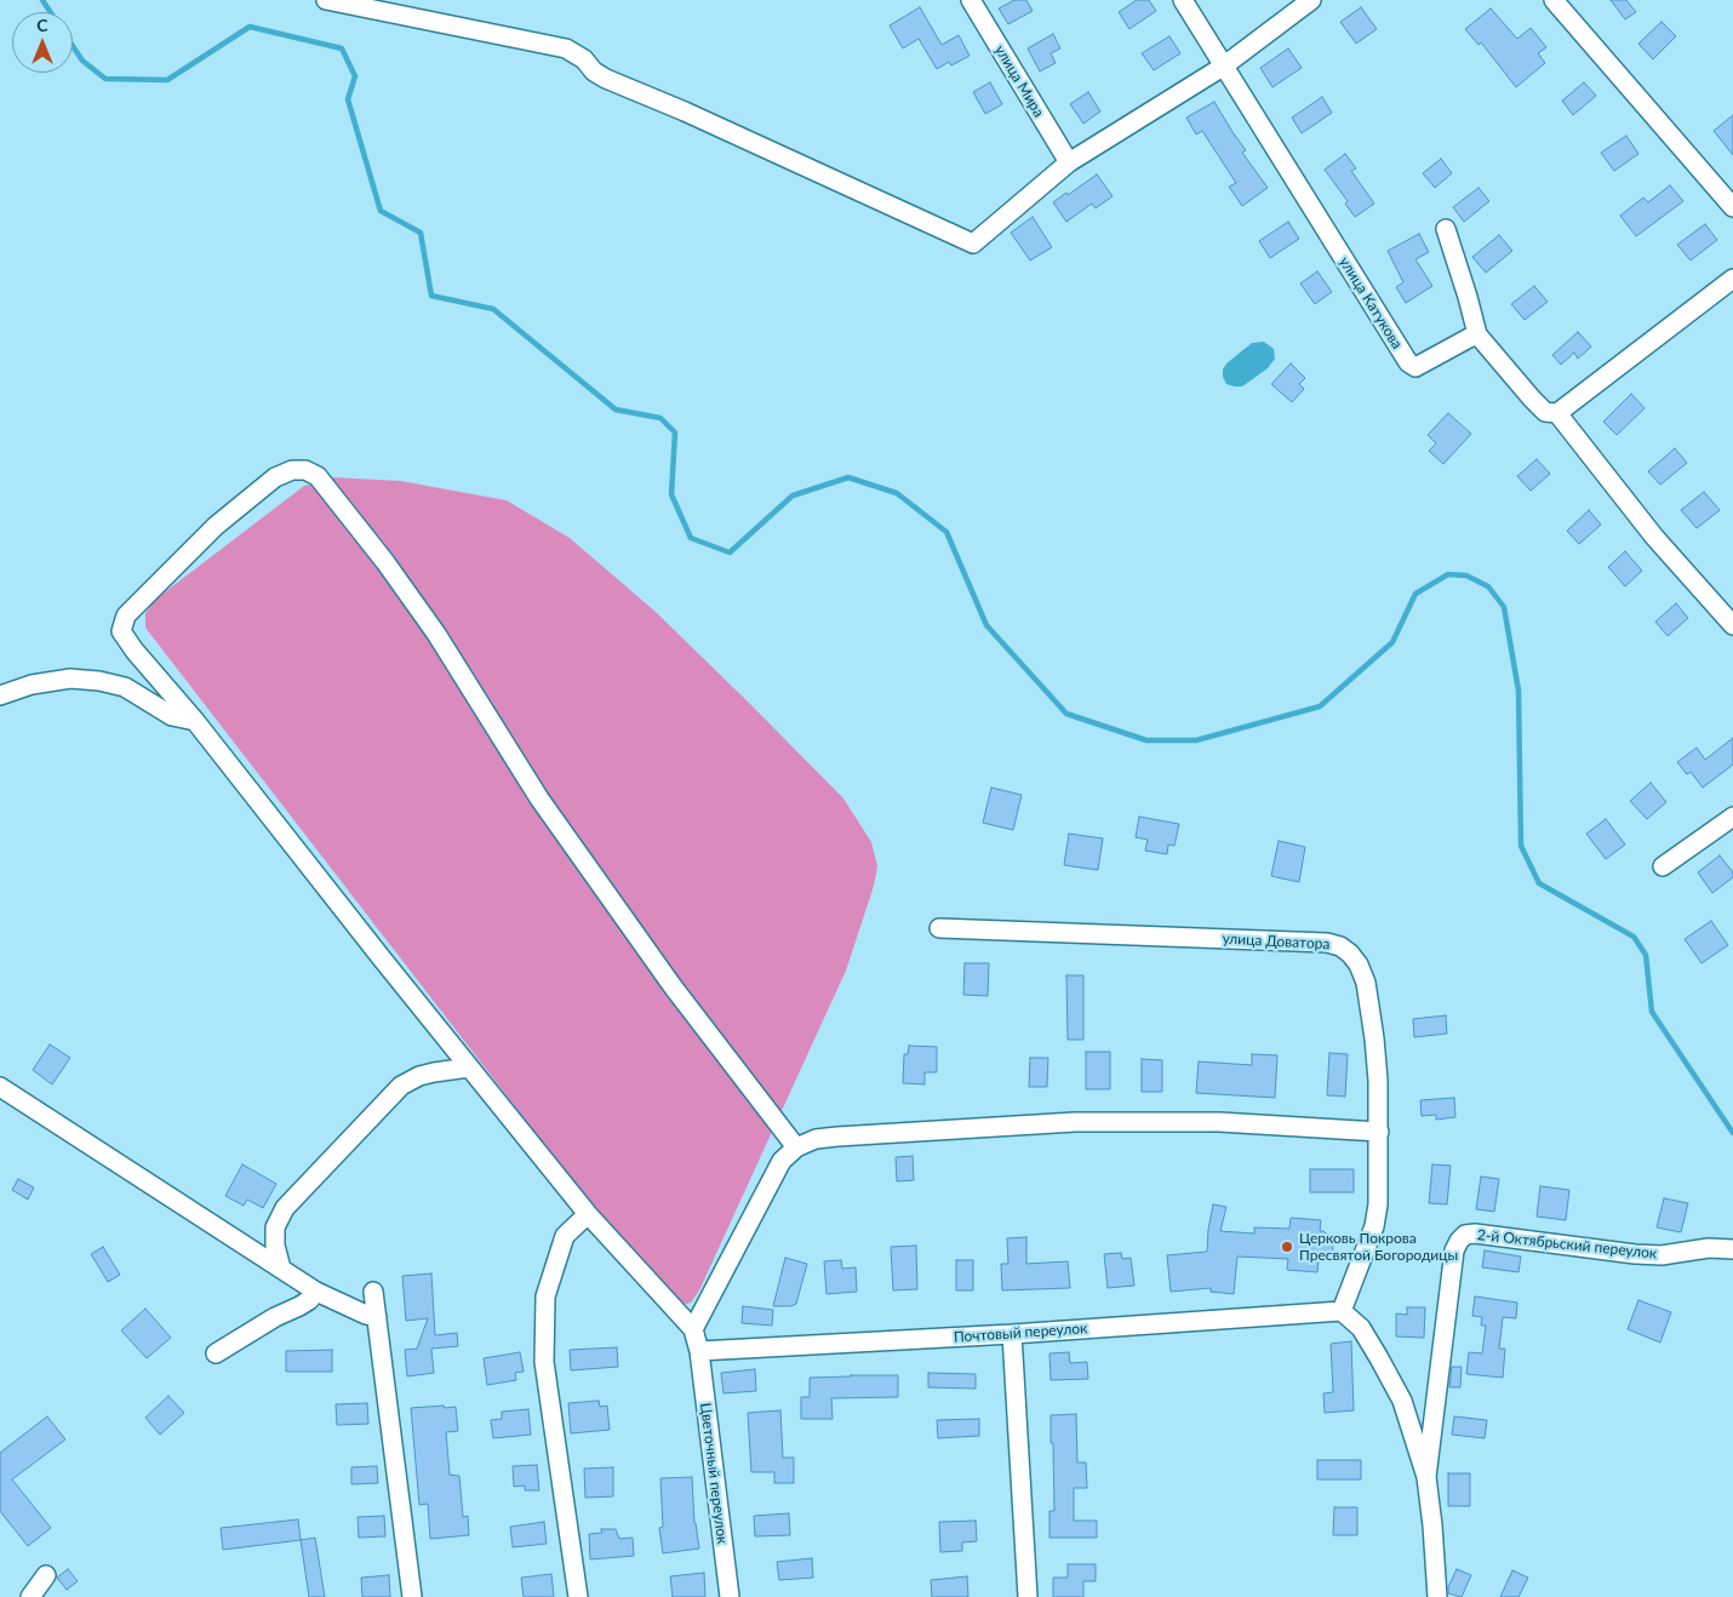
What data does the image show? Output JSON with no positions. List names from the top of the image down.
{
  "streets": {
    "street": [
      "улица Мира",
      "улица Катукова",
      "улица Доватора",
      "2-й Октябрьский переулок",
      "Почтовый переулок",
      "Цветочный переулок"
    ]
  },
  "crossings": [
    ["улица Доватора", "Почтовый переулок"],
    ["Почтовый переулок", "Цветочный переулок"]
  ],
  "places": ["Церковь Покрова Пресвятой Богородицы"],
  "north": "top"
}
